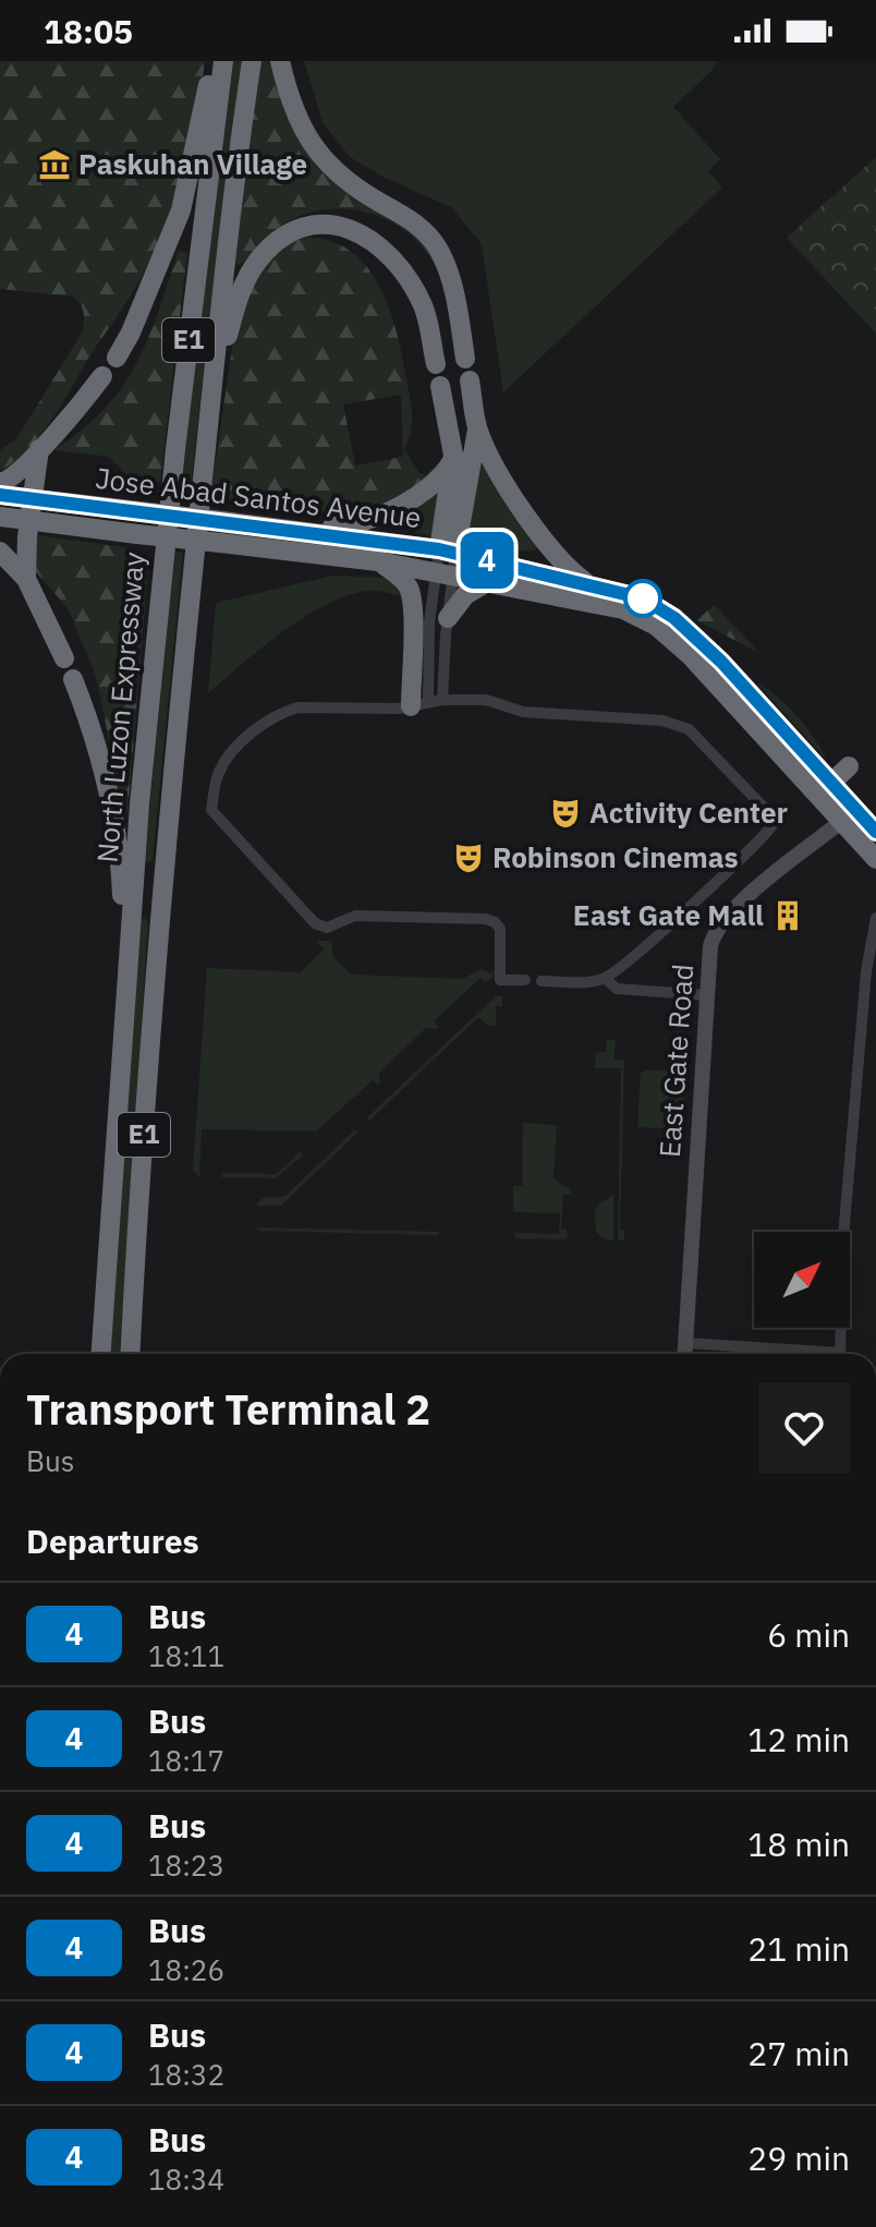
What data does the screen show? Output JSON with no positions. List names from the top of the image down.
{
  "streets": {
    "highway": ["E1", "Jose Abad Santos Avenue", "North Luzon Expressway"],
    "street": ["East Gate Road"]
  },
  "crossings": [
    ["Jose Abad Santos Avenue", "East Gate Road"]
  ],
  "places": {
    "museum": ["Paskuhan Village"],
    "theatre": ["Activity Center", "Robinson Cinemas"],
    "building": ["East Gate Mall"]
  },
  "lines": ["bus line 4"],
  "north": "top right",
  "page": {
    "status": "18:05",
    "on_map": "4",
    "heading": [
      ["Transport Terminal 2", "Bus"],
      "Departures"
    ],
    "list": [
      {
        "mark": "4",
        "name": "Bus",
        "note": "18:11",
        "value": "6 min"
      },
      {
        "mark": "4",
        "name": "Bus",
        "note": "18:17",
        "value": "12 min"
      },
      {
        "mark": "4",
        "name": "Bus",
        "note": "18:23",
        "value": "18 min"
      },
      {
        "mark": "4",
        "name": "Bus",
        "note": "18:26",
        "value": "21 min"
      },
      {
        "mark": "4",
        "name": "Bus",
        "note": "18:32",
        "value": "27 min"
      },
      {
        "mark": "4",
        "name": "Bus",
        "note": "18:34",
        "value": "29 min"
      }
    ]
  }
}
